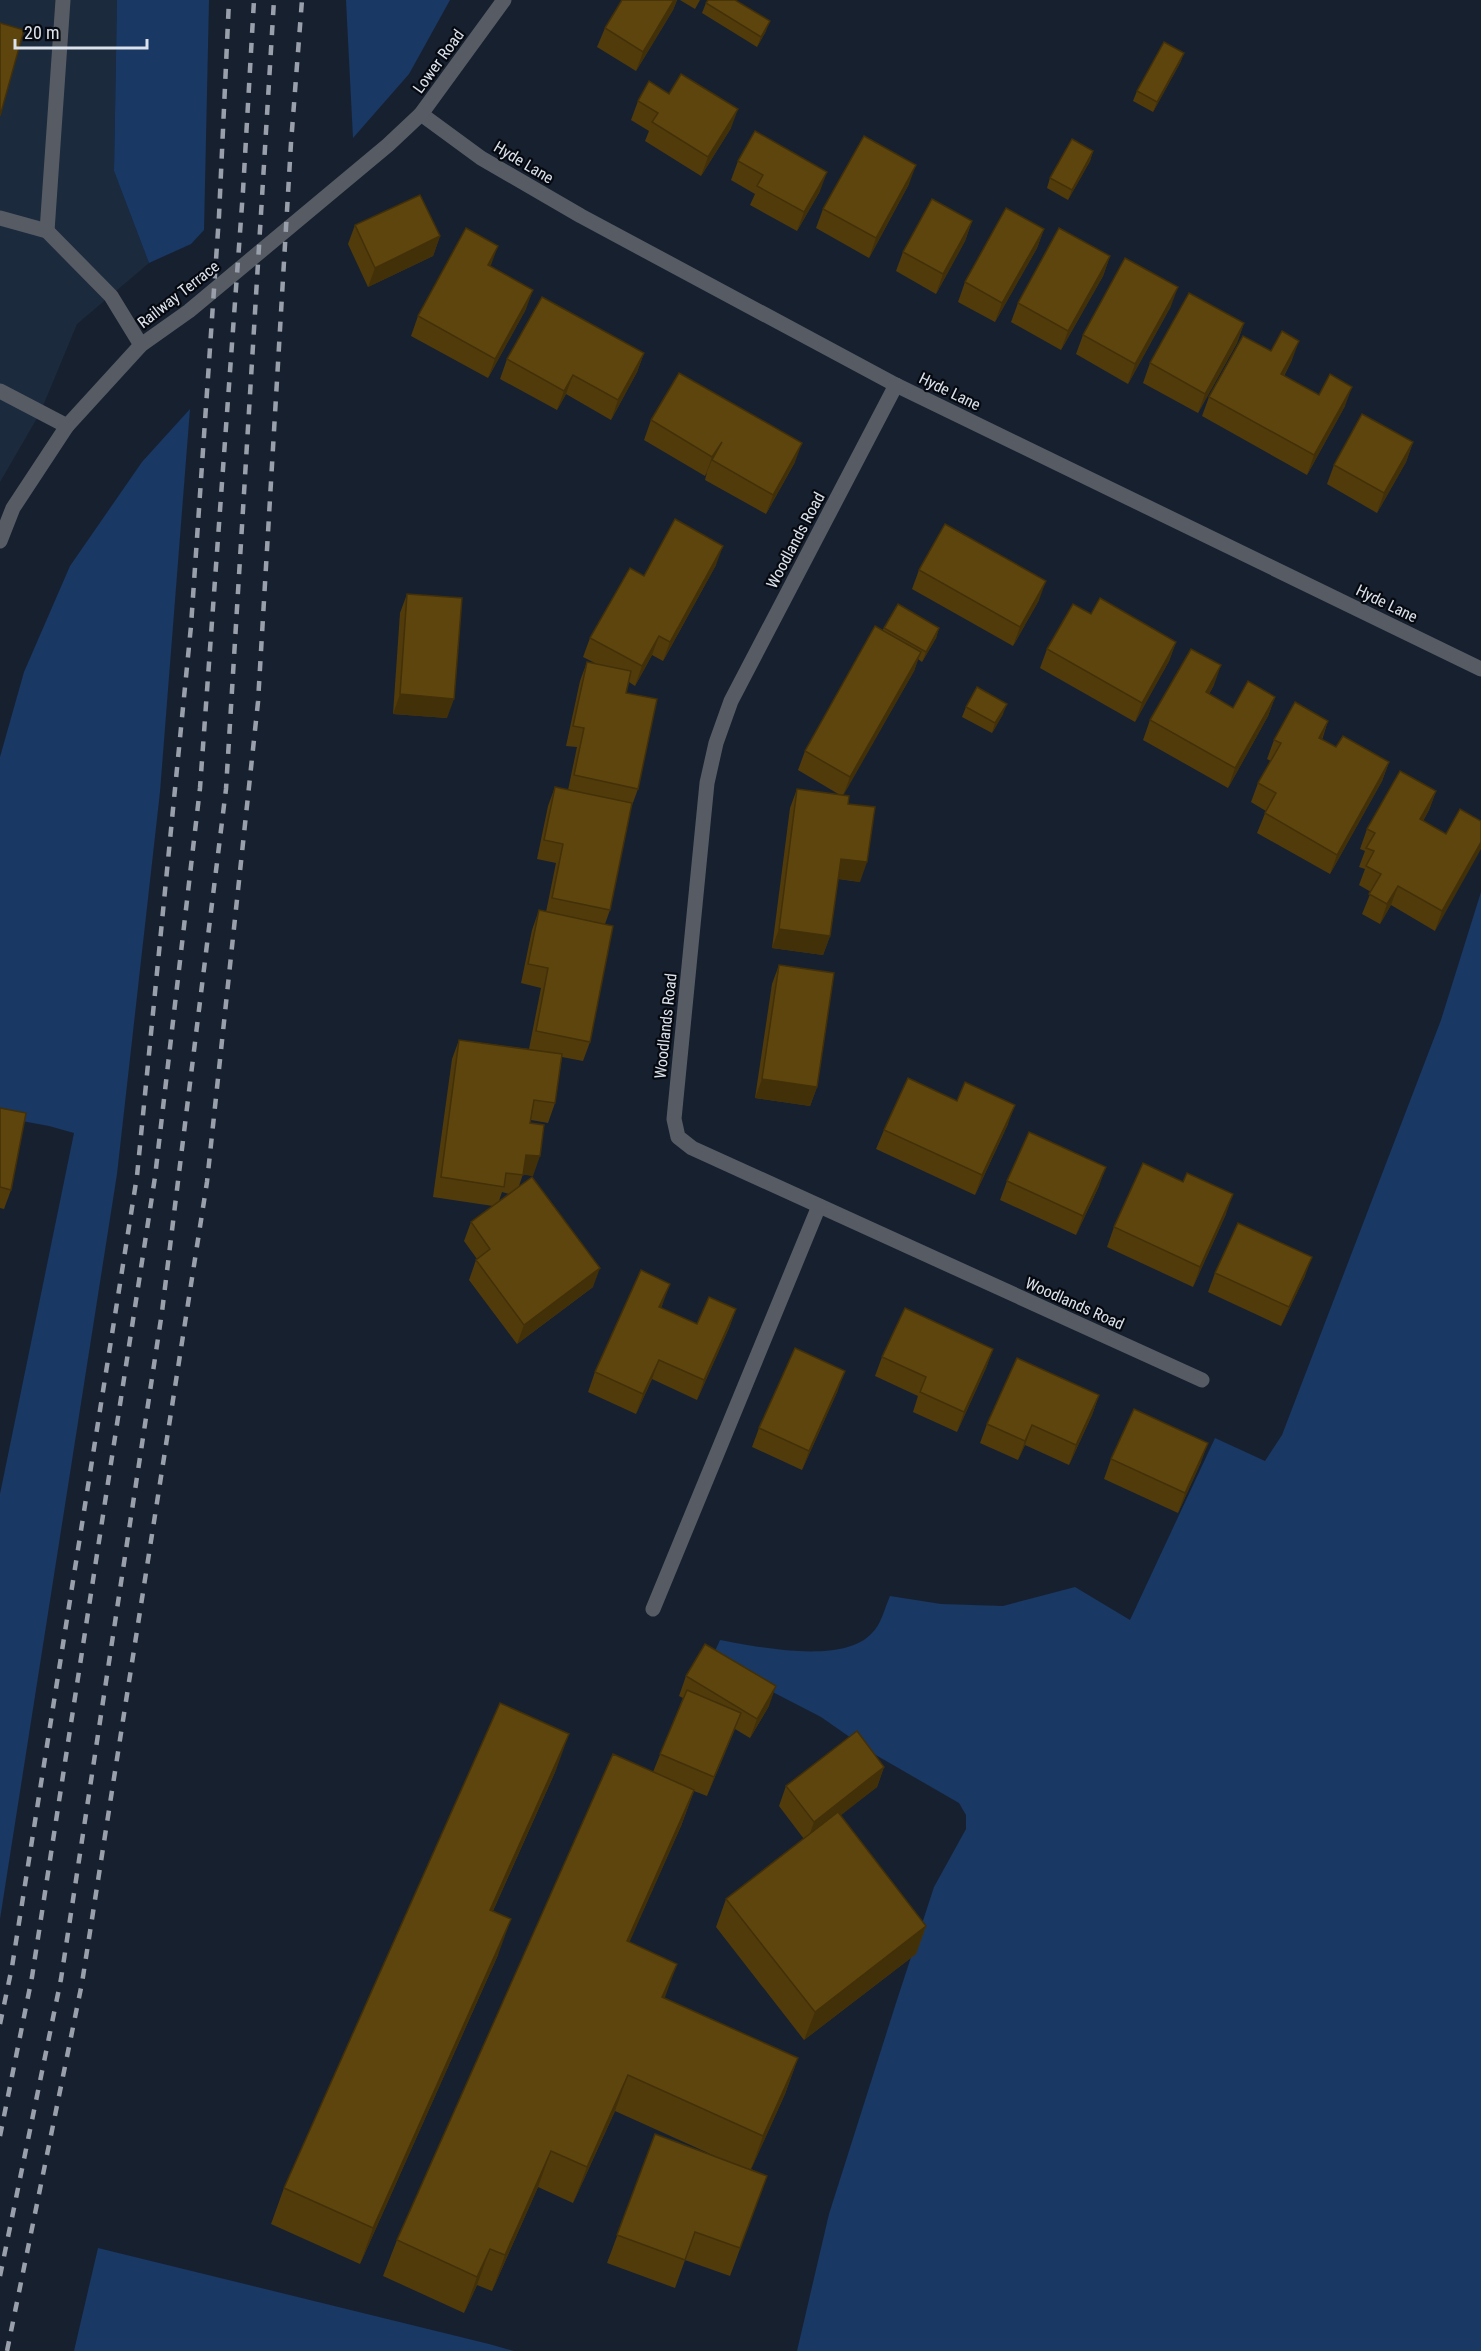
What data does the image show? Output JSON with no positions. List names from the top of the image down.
{
  "streets": {
    "street": [
      "Lower Road",
      "Hyde Lane",
      "Railway Terrace",
      "Woodlands Road"
    ]
  },
  "crossings": [
    ["Lower Road", "Hyde Lane"],
    ["Lower Road", "Railway Terrace"],
    ["Hyde Lane", "Railway Terrace"],
    ["Hyde Lane", "Woodlands Road"]
  ],
  "scale_bar": "20 m"
}
